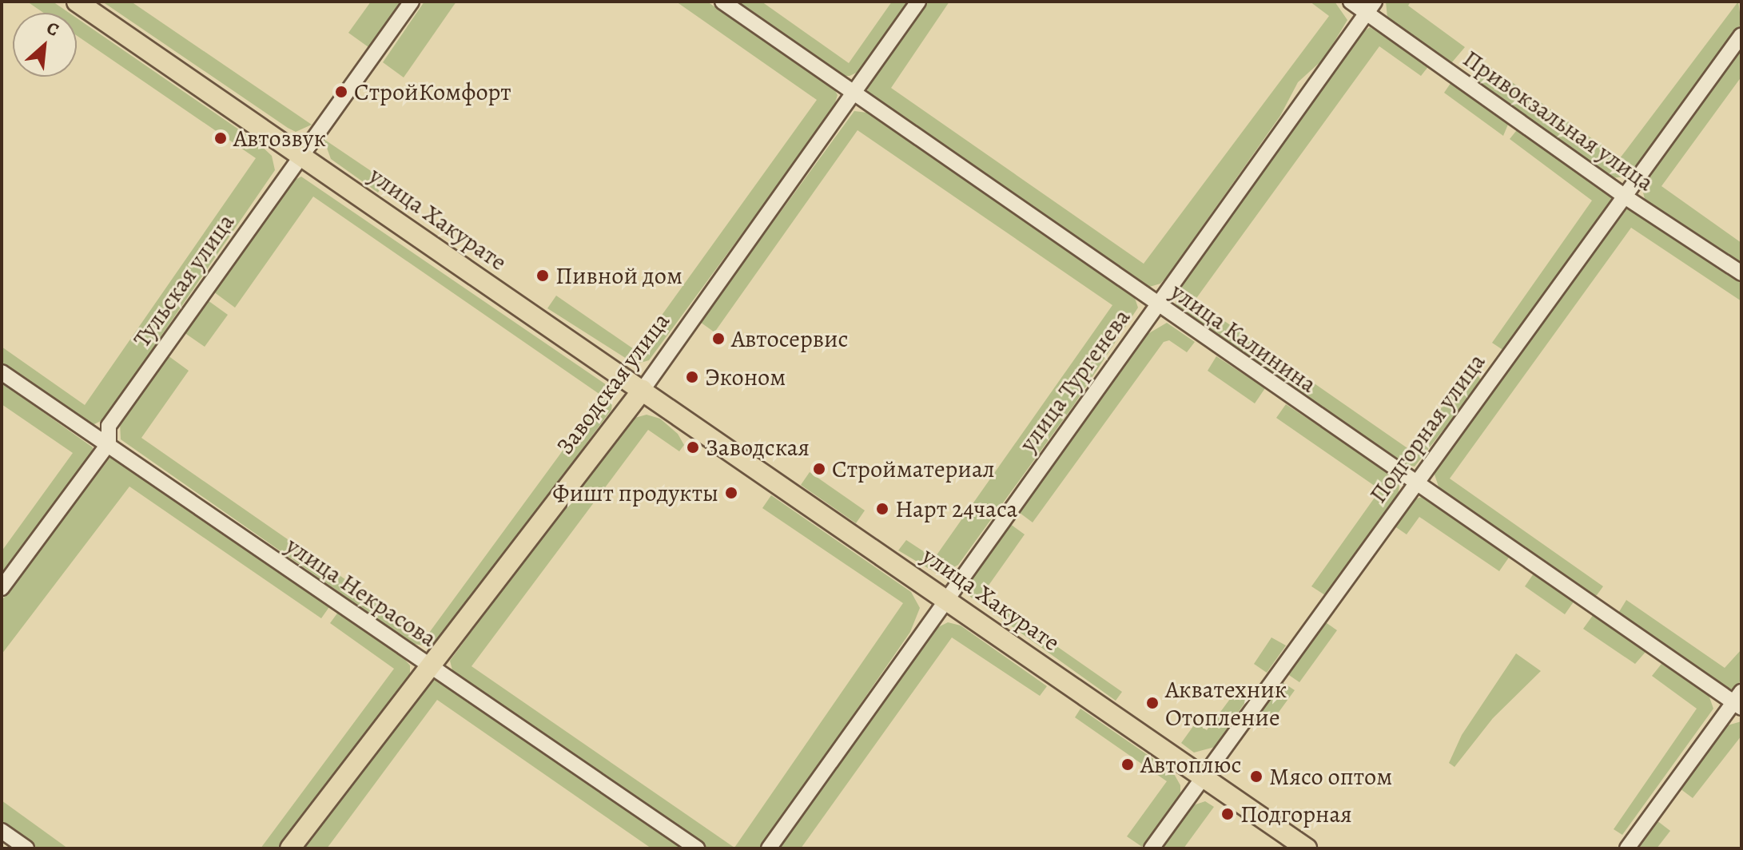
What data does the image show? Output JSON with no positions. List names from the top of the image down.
{
  "streets": {
    "main road": ["улица Хакурате", "Заводская улица"],
    "street": [
      "Привокзальная улица",
      "Тульская улица",
      "улица Калинина",
      "улица Тургенева",
      "Подгорная улица",
      "улица Некрасова"
    ]
  },
  "crossings": [
    ["Привокзальная улица", "улица Тургенева"],
    ["Привокзальная улица", "Подгорная улица"],
    ["улица Хакурате", "Тульская улица"],
    ["улица Хакурате", "улица Тургенева"],
    ["улица Хакурате", "Заводская улица"],
    ["улица Хакурате", "Подгорная улица"],
    ["Тульская улица", "улица Некрасова"],
    ["улица Калинина", "улица Тургенева"],
    ["улица Калинина", "Заводская улица"],
    ["улица Калинина", "Подгорная улица"],
    ["Заводская улица", "улица Некрасова"]
  ],
  "places": [
    "СтройКомфорт",
    "Автозвук",
    "Пивной дом",
    "Автосервис",
    "Эконом",
    "Заводская",
    "Стройматериал",
    "Фишт продукты",
    "Нарт 24часа",
    "Акватехник Отопление",
    "Автоплюс",
    "Мясо оптом",
    "Подгорная"
  ],
  "north": "top right"
}
